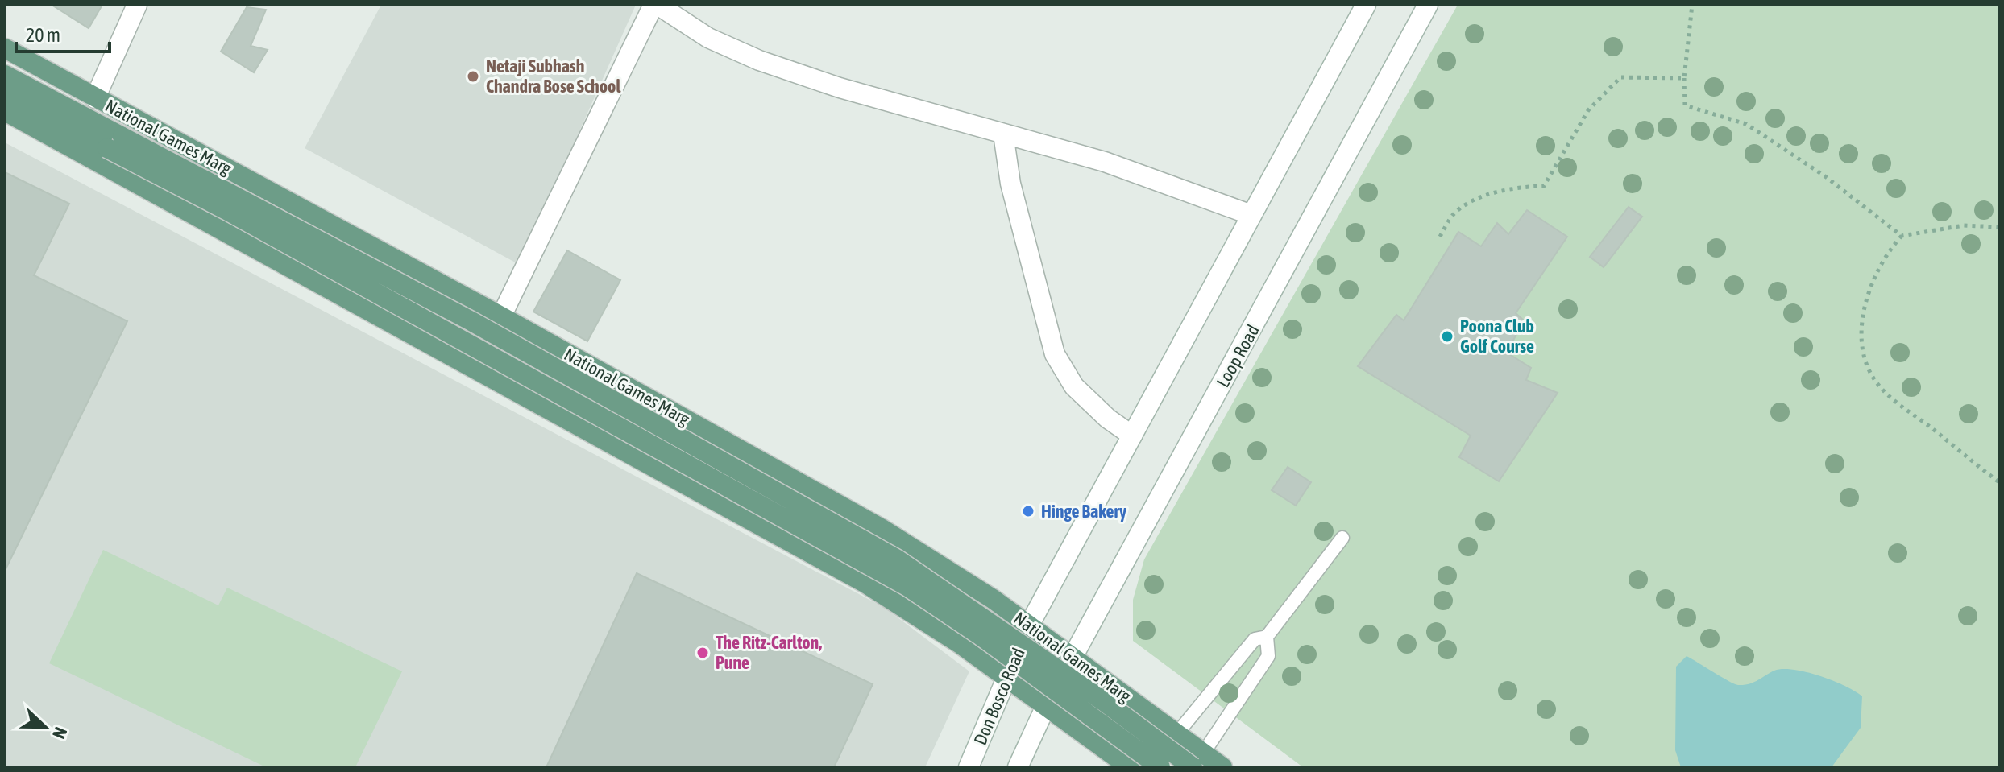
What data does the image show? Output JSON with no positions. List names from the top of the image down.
{
  "streets": {
    "main road": ["National Games Marg", "Loop Road", "Don Bosco Road"]
  },
  "crossings": [
    ["National Games Marg", "Loop Road"],
    ["National Games Marg", "Don Bosco Road"]
  ],
  "places": [
    "Netaji Subhash Chandra Bose School",
    "Poona Club Golf Course",
    "Hinge Bakery",
    "The Ritz-Carlton, Pune"
  ],
  "scale_bar": "20 m",
  "north": "right"
}
